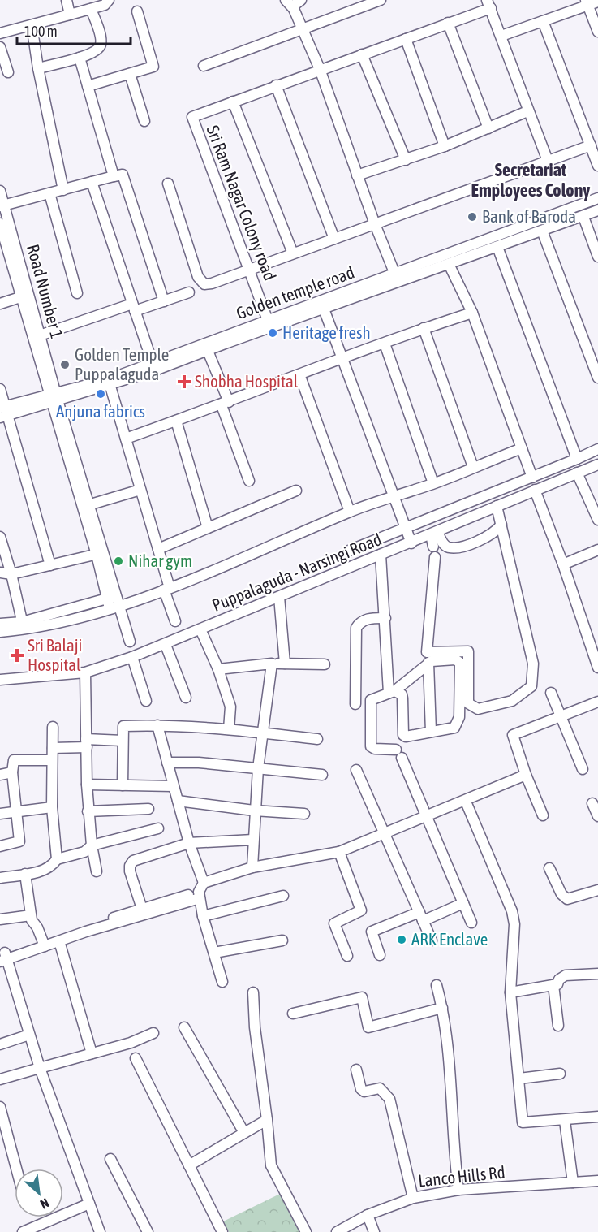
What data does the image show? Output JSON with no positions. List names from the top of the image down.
{
  "streets": {
    "street": [
      "Sri Ram Nagar Colony road",
      "Road Number 1",
      "Golden temple road",
      "Puppalaguda - Narsingi Road",
      "Lanco Hills Rd"
    ]
  },
  "crossings": [
    ["Sri Ram Nagar Colony road", "Golden temple road"],
    ["Road Number 1", "Golden temple road"]
  ],
  "districts": ["Secretariat Employees Colony"],
  "places": {
    "other": [
      "Bank of Baroda",
      "Heritage fresh",
      "Golden Temple Puppalaguda",
      "Anjuna fabrics",
      "Nihar gym",
      "ARK Enclave"
    ],
    "health": ["Shobha Hospital", "Sri Balaji Hospital"]
  },
  "scale_bar": "100 m",
  "north": "bottom right"
}
